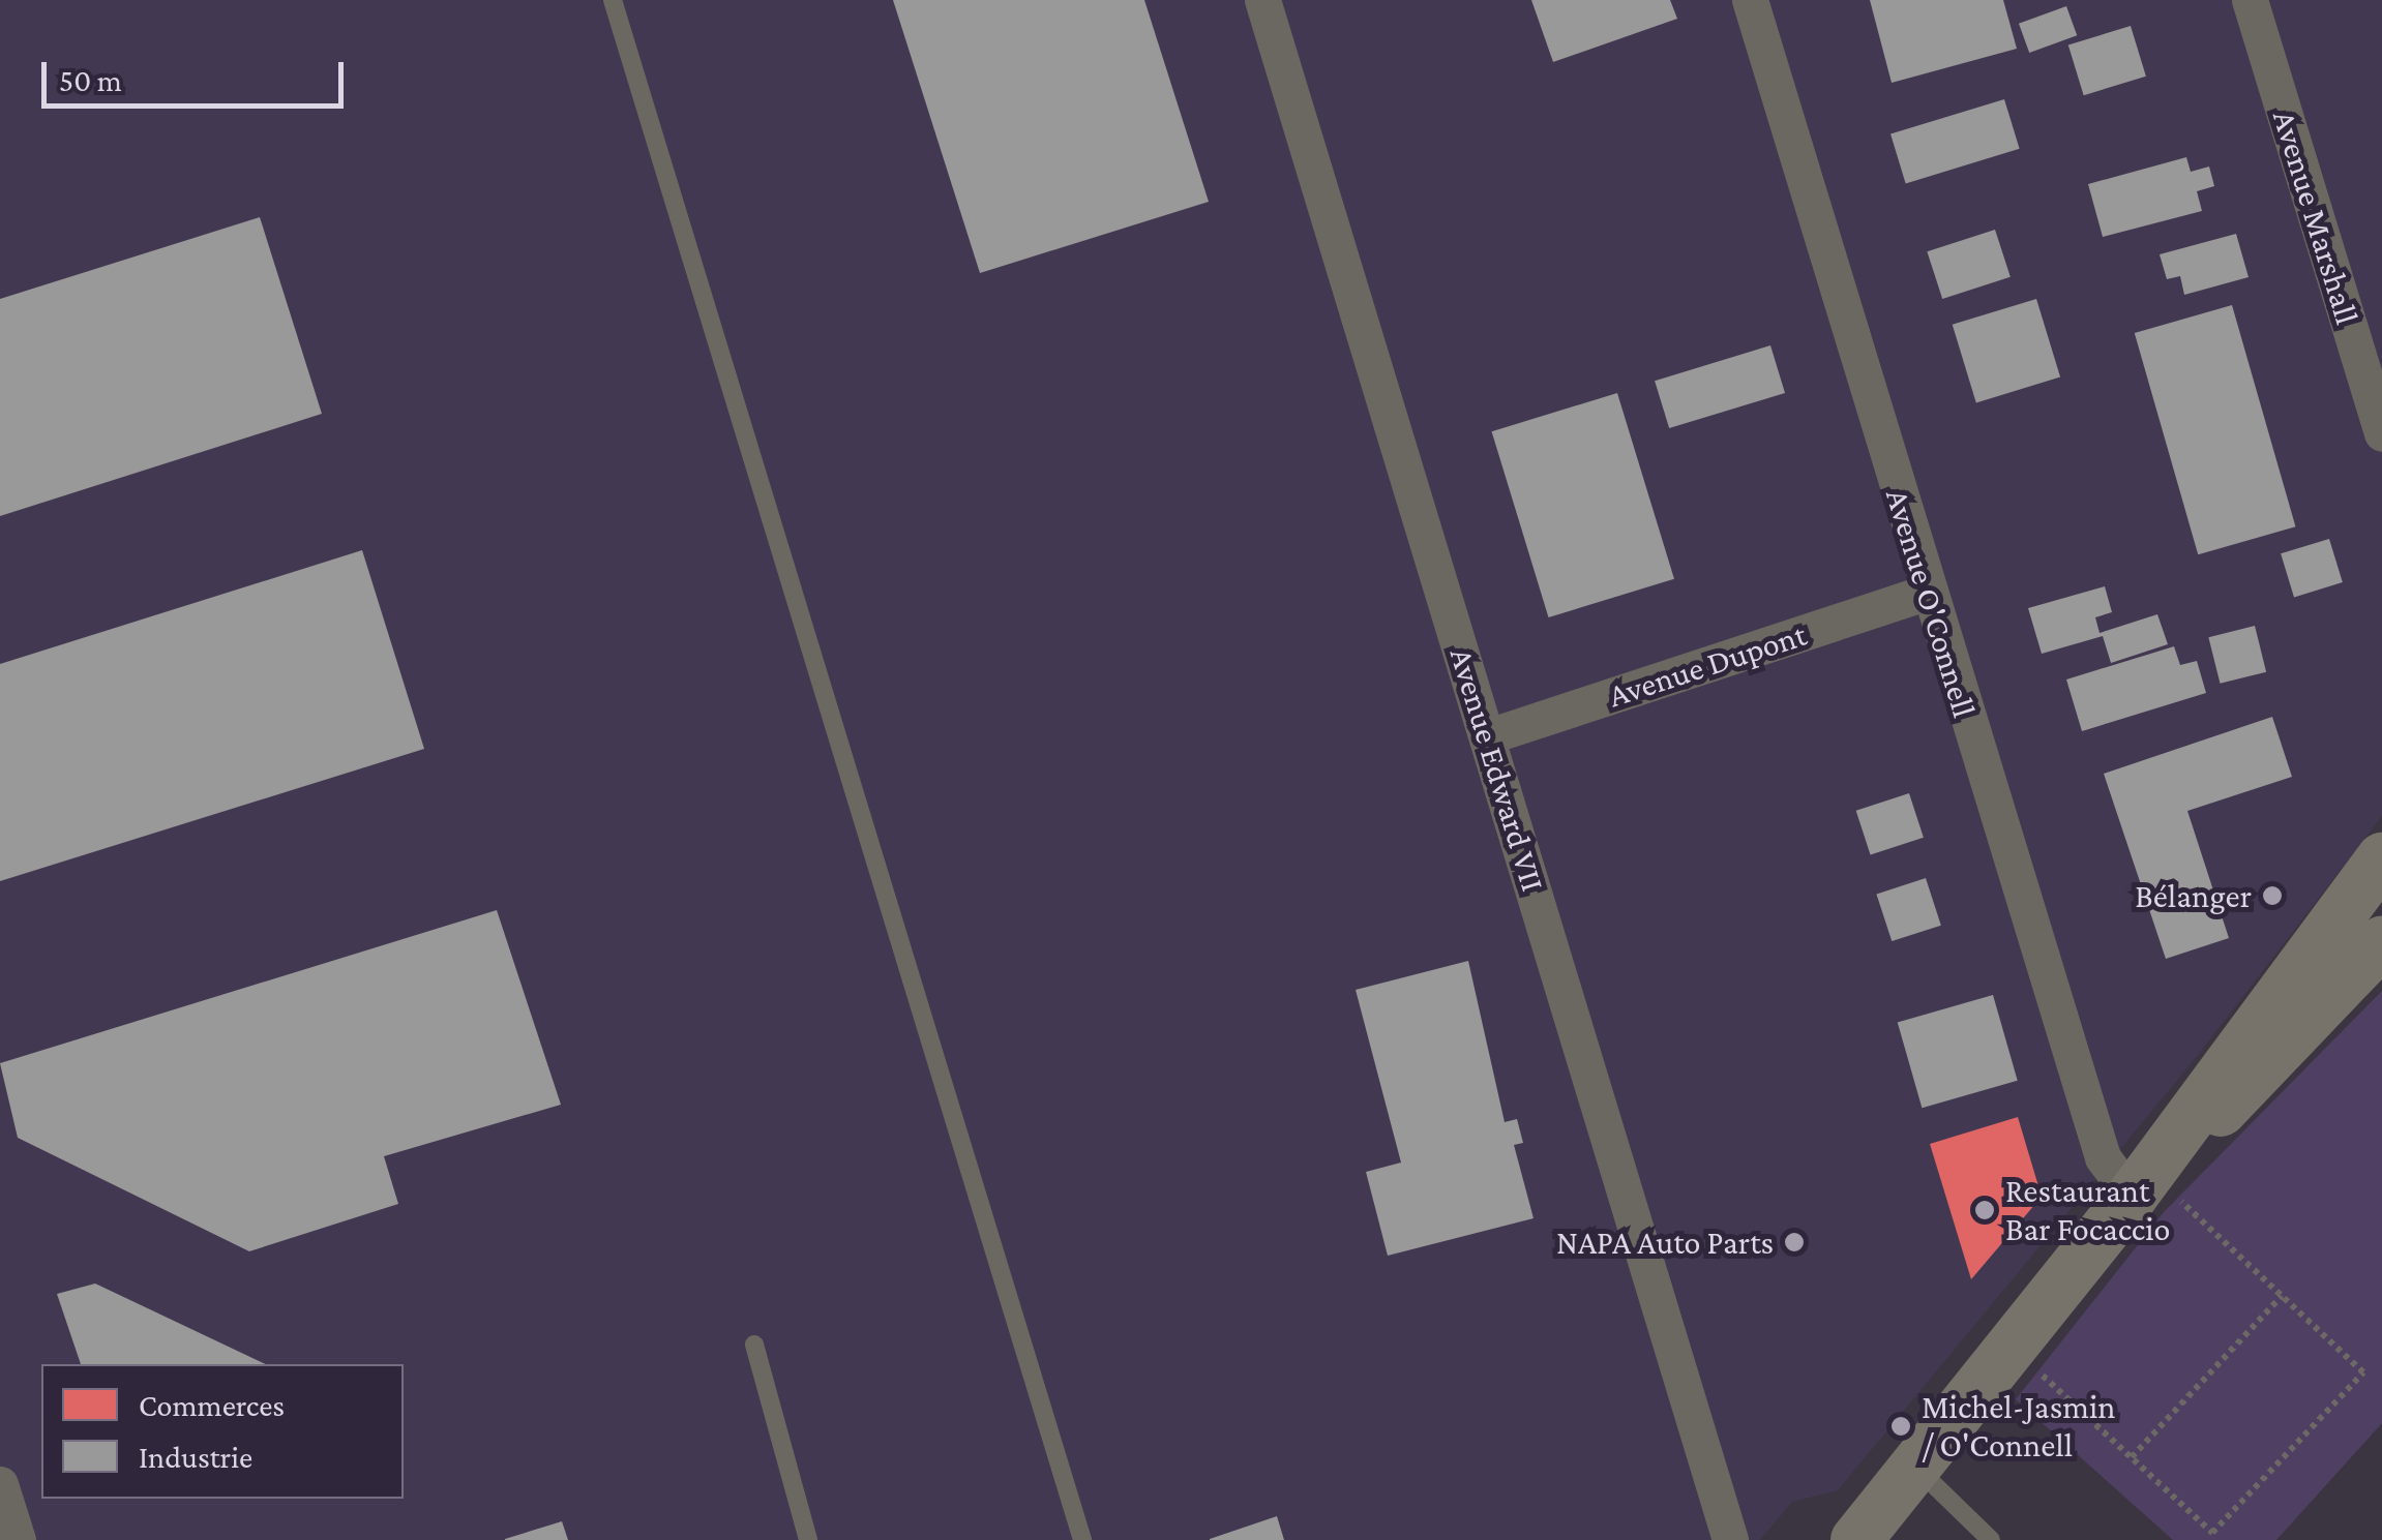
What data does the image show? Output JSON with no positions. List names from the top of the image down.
{
  "streets": {
    "street": [
      "Avenue Marshall",
      "Avenue O'Connell",
      "Avenue Dupont",
      "Avenue Edward VII"
    ]
  },
  "crossings": [
    ["Avenue O'Connell", "Avenue Dupont"],
    ["Avenue Dupont", "Avenue Edward VII"]
  ],
  "places": [
    "Bélanger",
    "Restaurant Bar Focaccio",
    "NAPA Auto Parts",
    "Michel-Jasmin / O'Connell"
  ],
  "legend": ["Commerces", "Industrie"],
  "scale_bar": "50 m"
}
